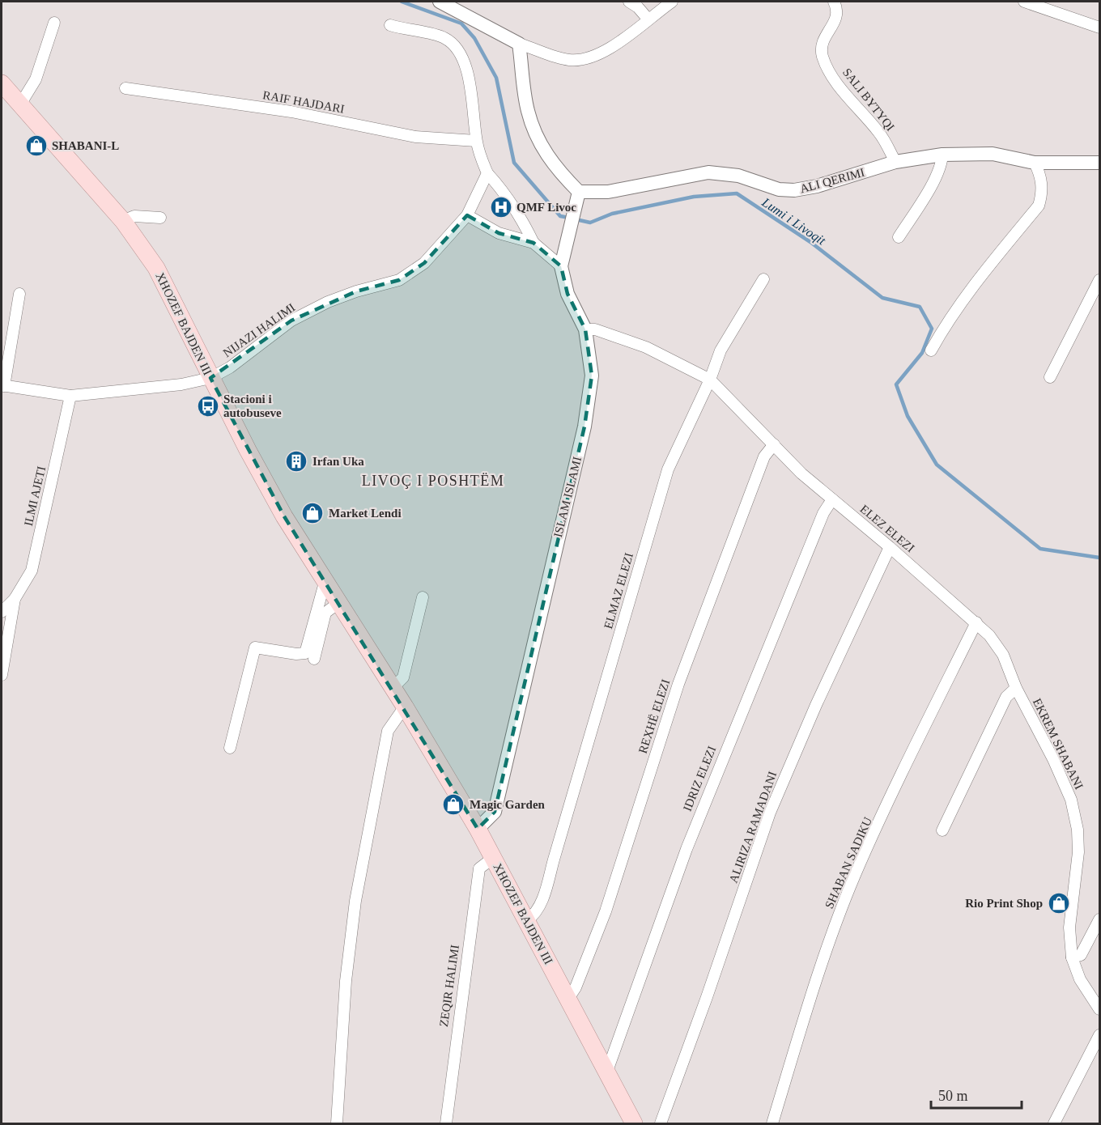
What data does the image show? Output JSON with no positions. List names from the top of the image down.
{
  "streets": {
    "main road": ["XHOZEF BAJDEN III"],
    "street": [
      "SALI BYTYQI",
      "RAIF HAJDARI",
      "ALI QERIMI",
      "NIJAZI HALIMI",
      "ILMI AJETI",
      "ISLAM ISLAMI",
      "ELEZ ELEZI",
      "ELMAZ ELEZI",
      "REXHË ELEZI",
      "EKREM SHABANI",
      "IDRIZ ELEZI",
      "ALIRIZA RAMADANI",
      "SHABAN SADIKU",
      "ZEQIR HALIMI"
    ]
  },
  "crossings": [
    ["SALI BYTYQI", "ALI QERIMI"],
    ["XHOZEF BAJDEN III", "NIJAZI HALIMI"],
    ["XHOZEF BAJDEN III", "ISLAM ISLAMI"],
    ["XHOZEF BAJDEN III", "ELMAZ ELEZI"],
    ["XHOZEF BAJDEN III", "REXHË ELEZI"],
    ["XHOZEF BAJDEN III", "IDRIZ ELEZI"],
    ["XHOZEF BAJDEN III", "ZEQIR HALIMI"],
    ["NIJAZI HALIMI", "ILMI AJETI"],
    ["ISLAM ISLAMI", "ELEZ ELEZI"],
    ["ELEZ ELEZI", "ELMAZ ELEZI"],
    ["ELEZ ELEZI", "REXHË ELEZI"],
    ["ELEZ ELEZI", "EKREM SHABANI"],
    ["ELEZ ELEZI", "IDRIZ ELEZI"],
    ["ELEZ ELEZI", "ALIRIZA RAMADANI"],
    ["ELEZ ELEZI", "SHABAN SADIKU"]
  ],
  "districts": ["LIVOÇ I POSHTËM"],
  "water": ["Lumi i Livoqit"],
  "places": {
    "shop": [
      "SHABANI-L",
      "Market Lendi",
      "Magic Garden",
      "Rio Print Shop"
    ],
    "hospital": ["QMF Livoc"],
    "bus stop": ["Stacioni i autobuseve"],
    "building": ["Irfan Uka"]
  },
  "scale_bar": "50 m"
}
